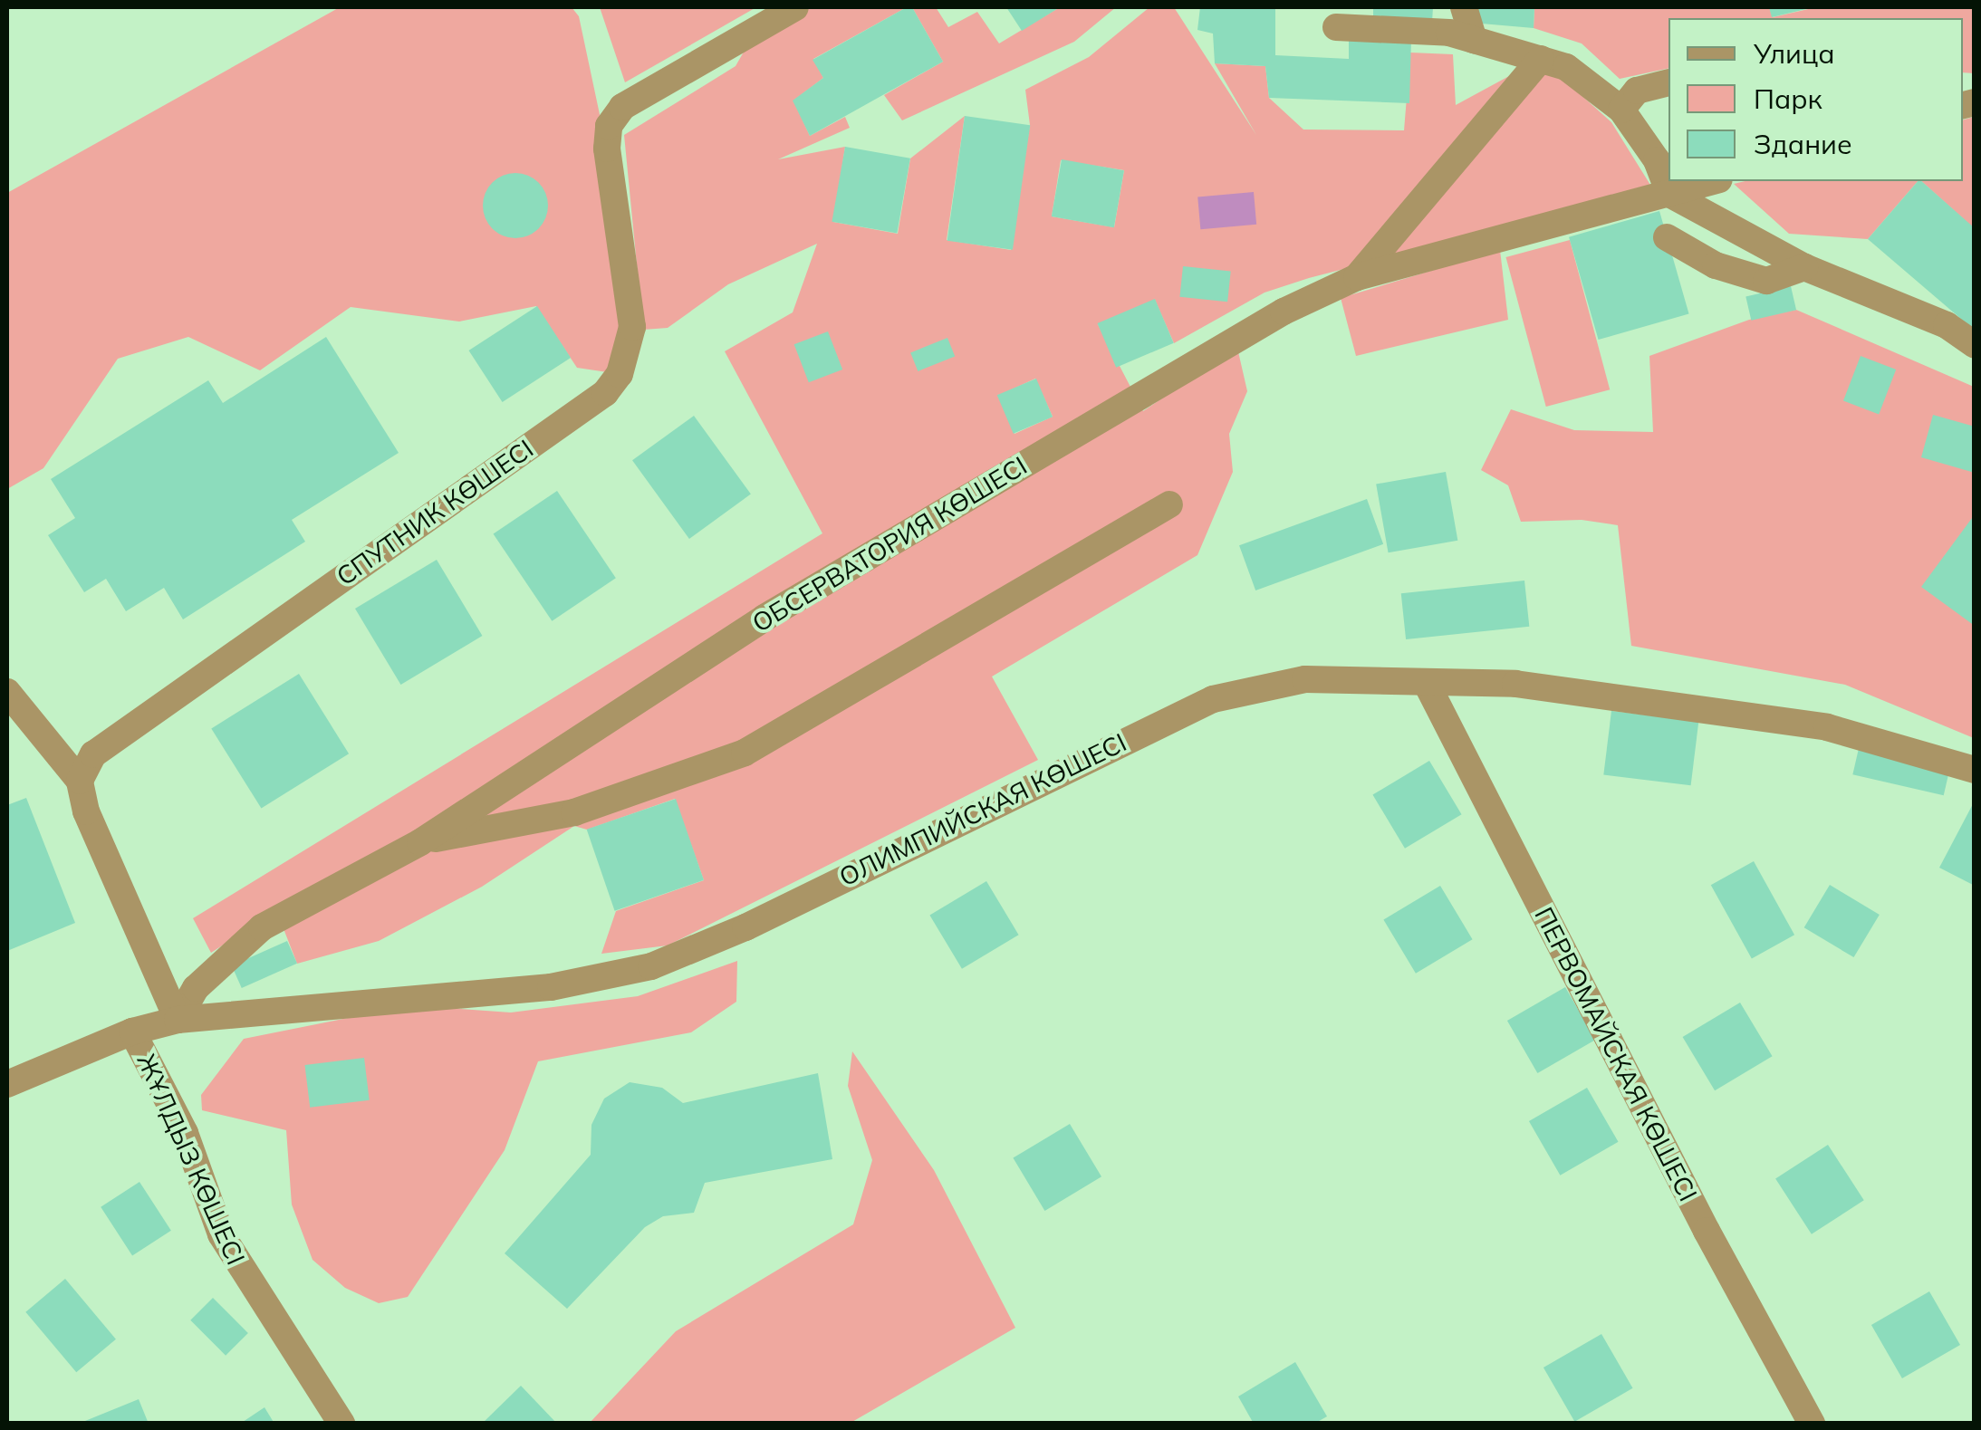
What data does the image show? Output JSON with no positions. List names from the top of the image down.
{
  "streets": {
    "street": [
      "СПУТНИК КӨШЕСІ",
      "ОБСЕРВАТОРИЯ КӨШЕСІ",
      "ОЛИМПИЙСКАЯ КӨШЕСІ",
      "ПЕРВОМАЙСКАЯ КӨШЕСІ",
      "ЖҰЛДЫЗ КӨШЕСІ"
    ]
  },
  "crossings": [
    ["ОБСЕРВАТОРИЯ КӨШЕСІ", "ОЛИМПИЙСКАЯ КӨШЕСІ"],
    ["ОЛИМПИЙСКАЯ КӨШЕСІ", "ПЕРВОМАЙСКАЯ КӨШЕСІ"],
    ["ОЛИМПИЙСКАЯ КӨШЕСІ", "ЖҰЛДЫЗ КӨШЕСІ"]
  ],
  "legend": ["Улица", "Парк", "Здание"]
}
